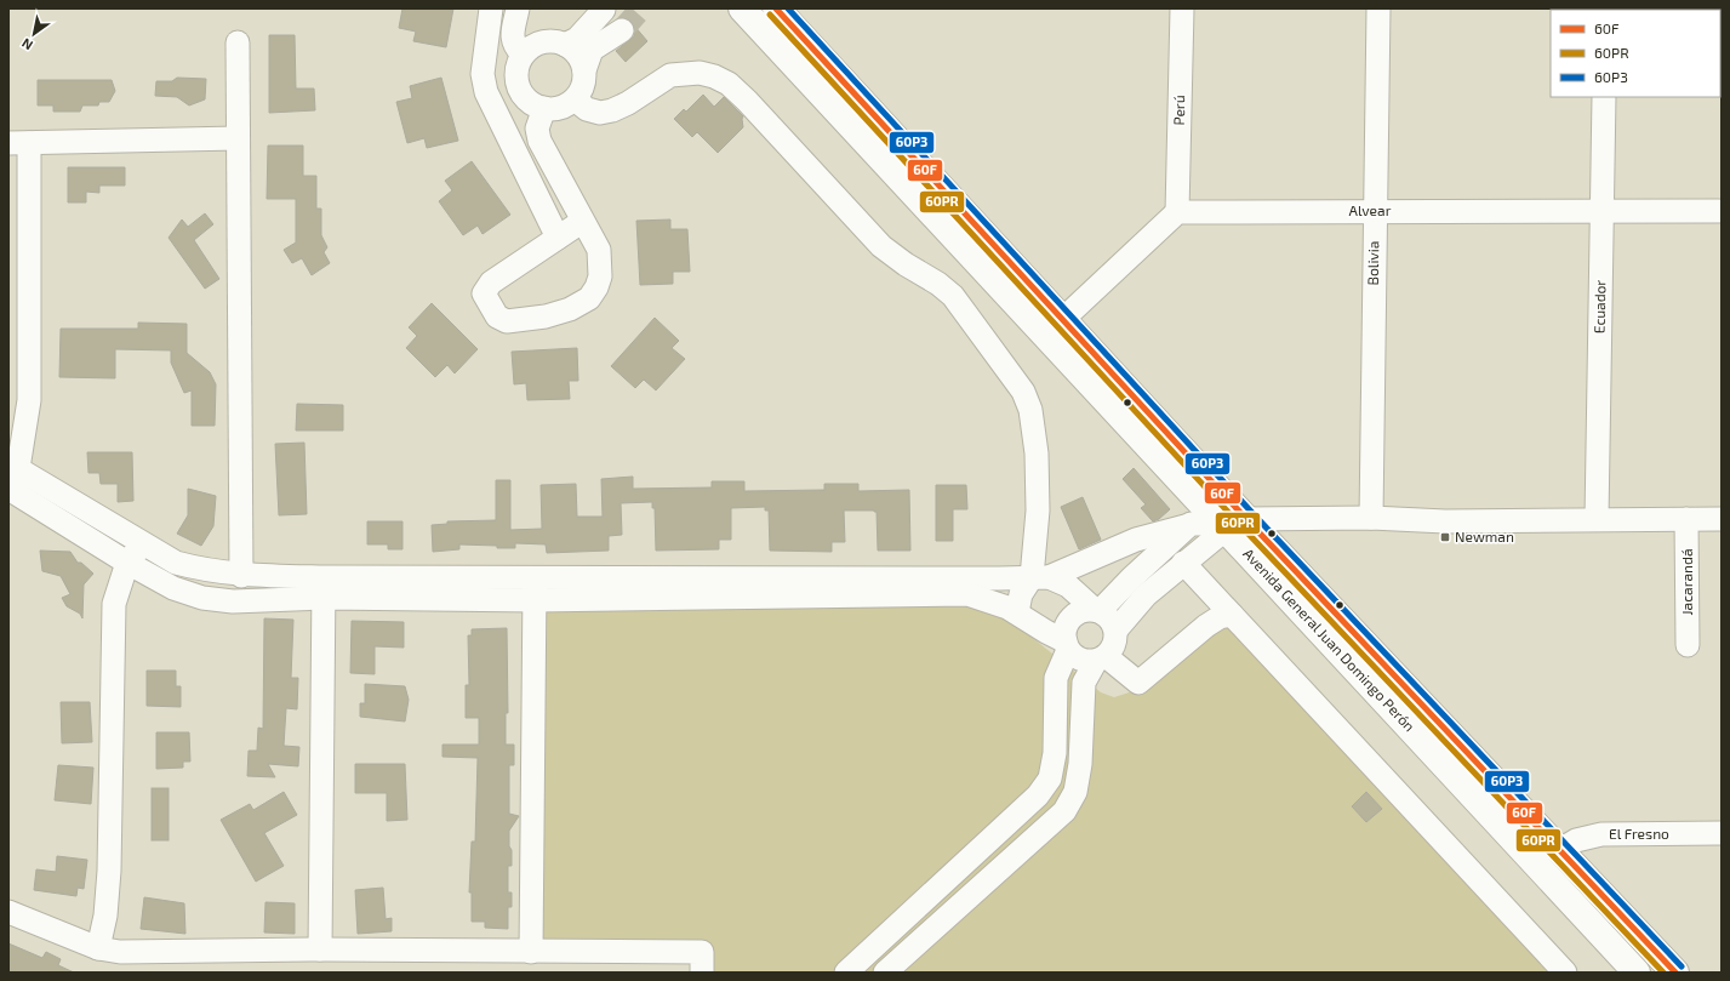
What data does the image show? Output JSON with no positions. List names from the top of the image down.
{
  "streets": {
    "main road": ["Avenida General Juan Domingo Perón"],
    "street": [
      "Perú",
      "Alvear",
      "Bolivia",
      "Ecuador",
      "Jacarandá",
      "El Fresno"
    ]
  },
  "crossings": [
    ["Perú", "Alvear"],
    ["Alvear", "Bolivia"],
    ["Alvear", "Ecuador"],
    ["Avenida General Juan Domingo Perón", "El Fresno"]
  ],
  "places": {
    "transit": ["Newman"]
  },
  "lines": ["transit line 60F", "transit line 60P3", "transit line 60PR"],
  "legend": ["60F", "60PR", "60P3"],
  "north": "bottom left"
}
